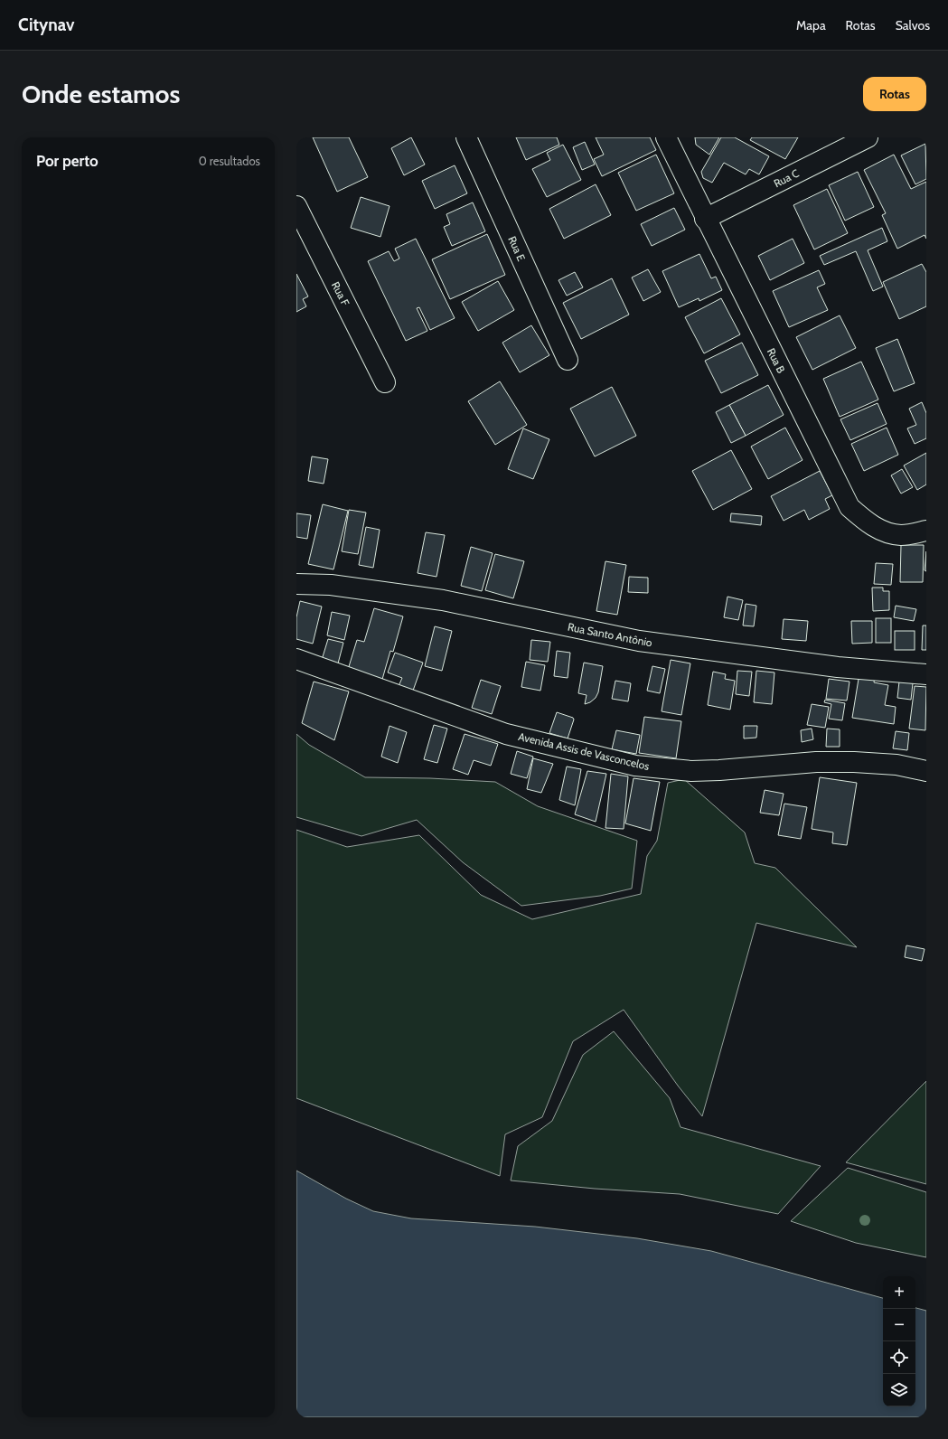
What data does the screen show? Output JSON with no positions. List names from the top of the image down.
{
  "streets": {
    "street": [
      "Rua C",
      "Rua E",
      "Rua F",
      "Rua B",
      "Rua Santo Antônio",
      "Avenida Assis de Vasconcelos"
    ]
  },
  "crossings": [
    ["Rua C", "Rua B"]
  ],
  "page": {
    "header": "Citynav",
    "nav": ["Mapa", "Rotas", "Salvos"],
    "buttons": "Rotas",
    "title": "Onde estamos",
    "heading": ["Por perto", "0 resultados"],
    "map_buttons": ["+", "−"]
  }
}
